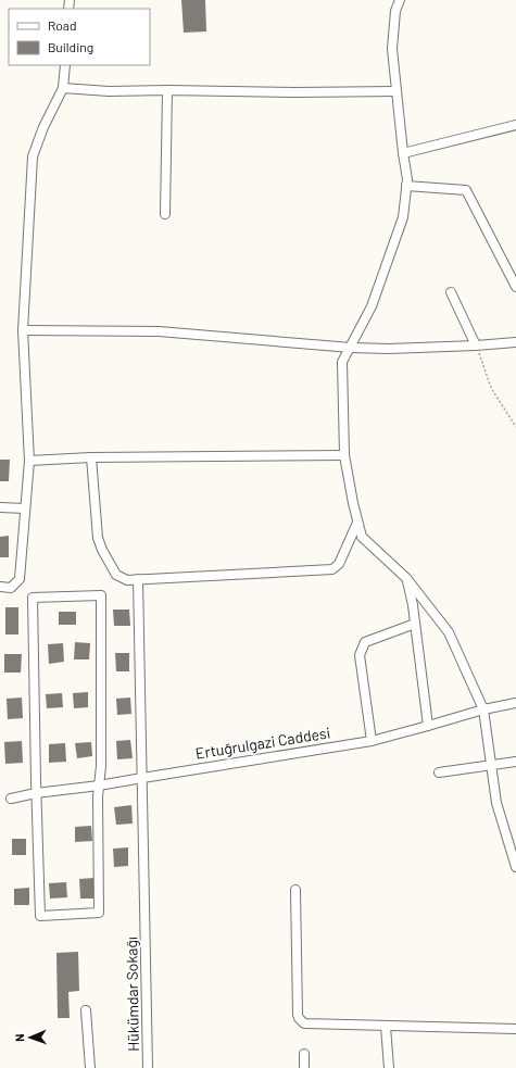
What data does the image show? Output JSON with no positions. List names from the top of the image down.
{
  "streets": {
    "street": ["Ertuğrulgazi Caddesi", "Hükümdar Sokağı"]
  },
  "crossings": [
    ["Ertuğrulgazi Caddesi", "Hükümdar Sokağı"]
  ],
  "legend": ["Road", "Building"],
  "north": "left"
}
